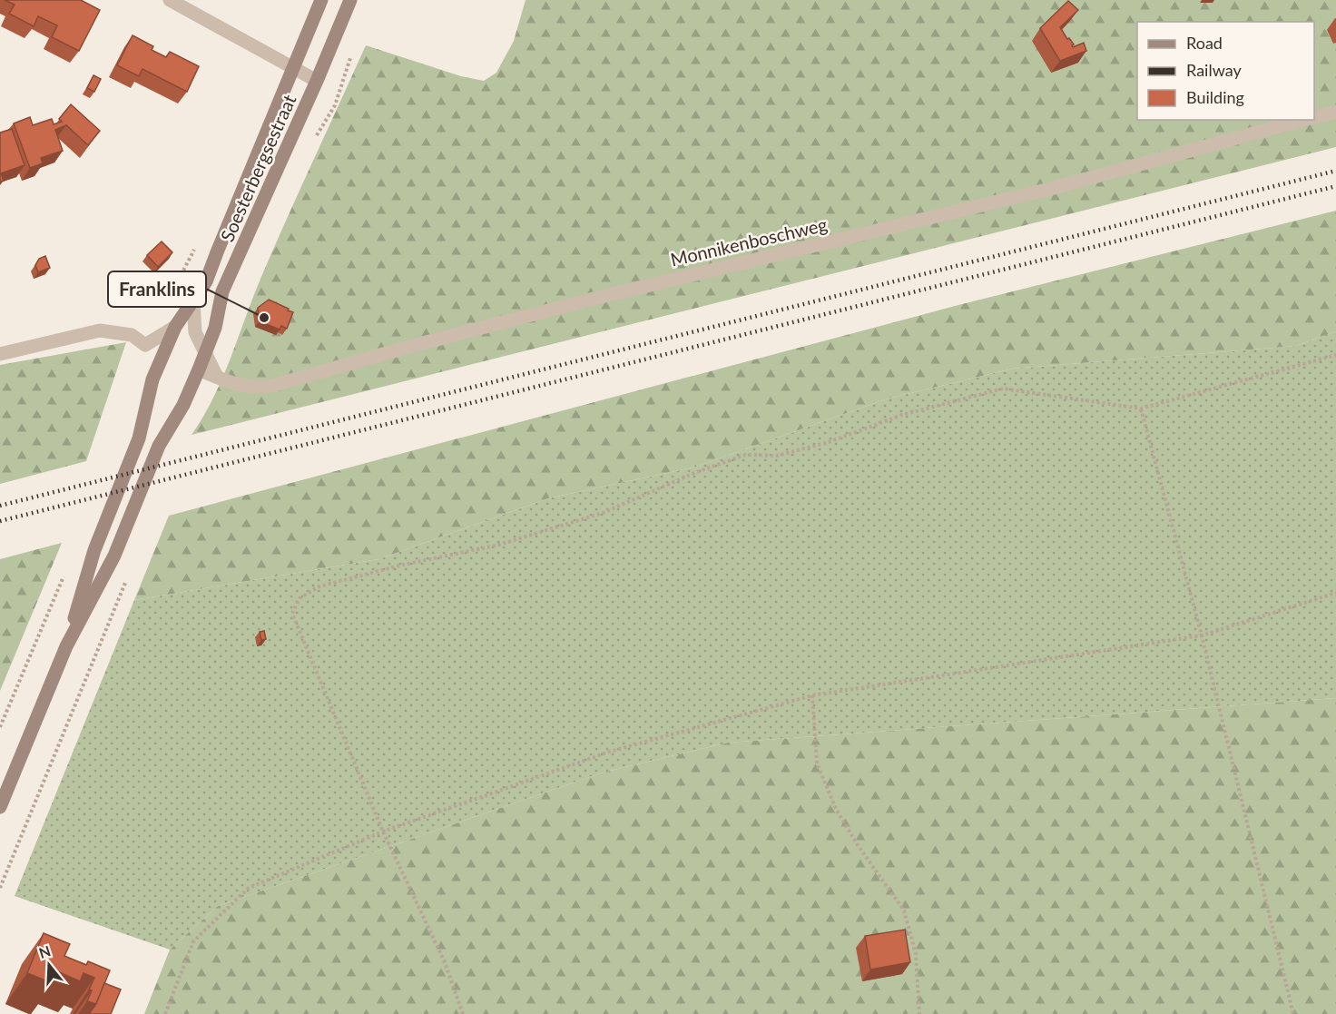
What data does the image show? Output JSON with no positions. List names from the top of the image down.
{
  "streets": {
    "main road": ["Soesterbergsestraat"],
    "street": ["Monnikenboschweg"]
  },
  "crossings": [
    ["Soesterbergsestraat", "Monnikenboschweg"]
  ],
  "places": ["Franklins"],
  "legend": ["Road", "Railway", "Building"],
  "north": "top"
}
